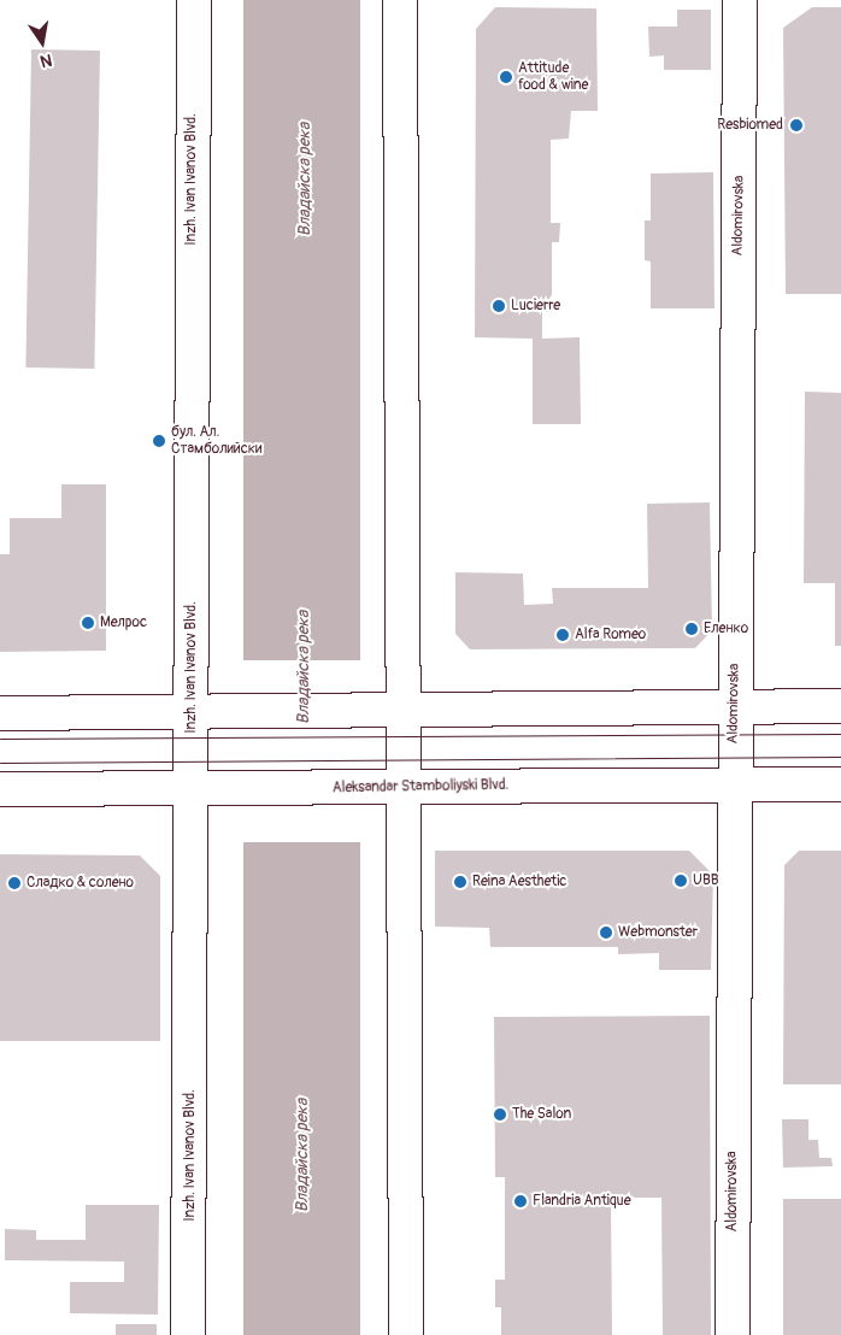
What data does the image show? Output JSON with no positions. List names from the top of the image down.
{
  "streets": {
    "street": ["Inzh. Ivan Ivanov Blvd.", "Aldomirovska", "Aleksandar Stamboliyski Blvd."]
  },
  "crossings": [
    ["Inzh. Ivan Ivanov Blvd.", "Aleksandar Stamboliyski Blvd."],
    ["Aldomirovska", "Aleksandar Stamboliyski Blvd."]
  ],
  "water": ["Владайска река"],
  "places": [
    "Attitude food & wine",
    "Resbiomed",
    "Lucierre",
    "бул. Ал. Стамболийски",
    "Мелрос",
    "Еленко",
    "Alfa Romeo",
    "UBB",
    "Reina Aesthetic",
    "Сладко & солено",
    "Webmonster",
    "The Salon",
    "Flandria Antique"
  ],
  "north": "bottom"
}
